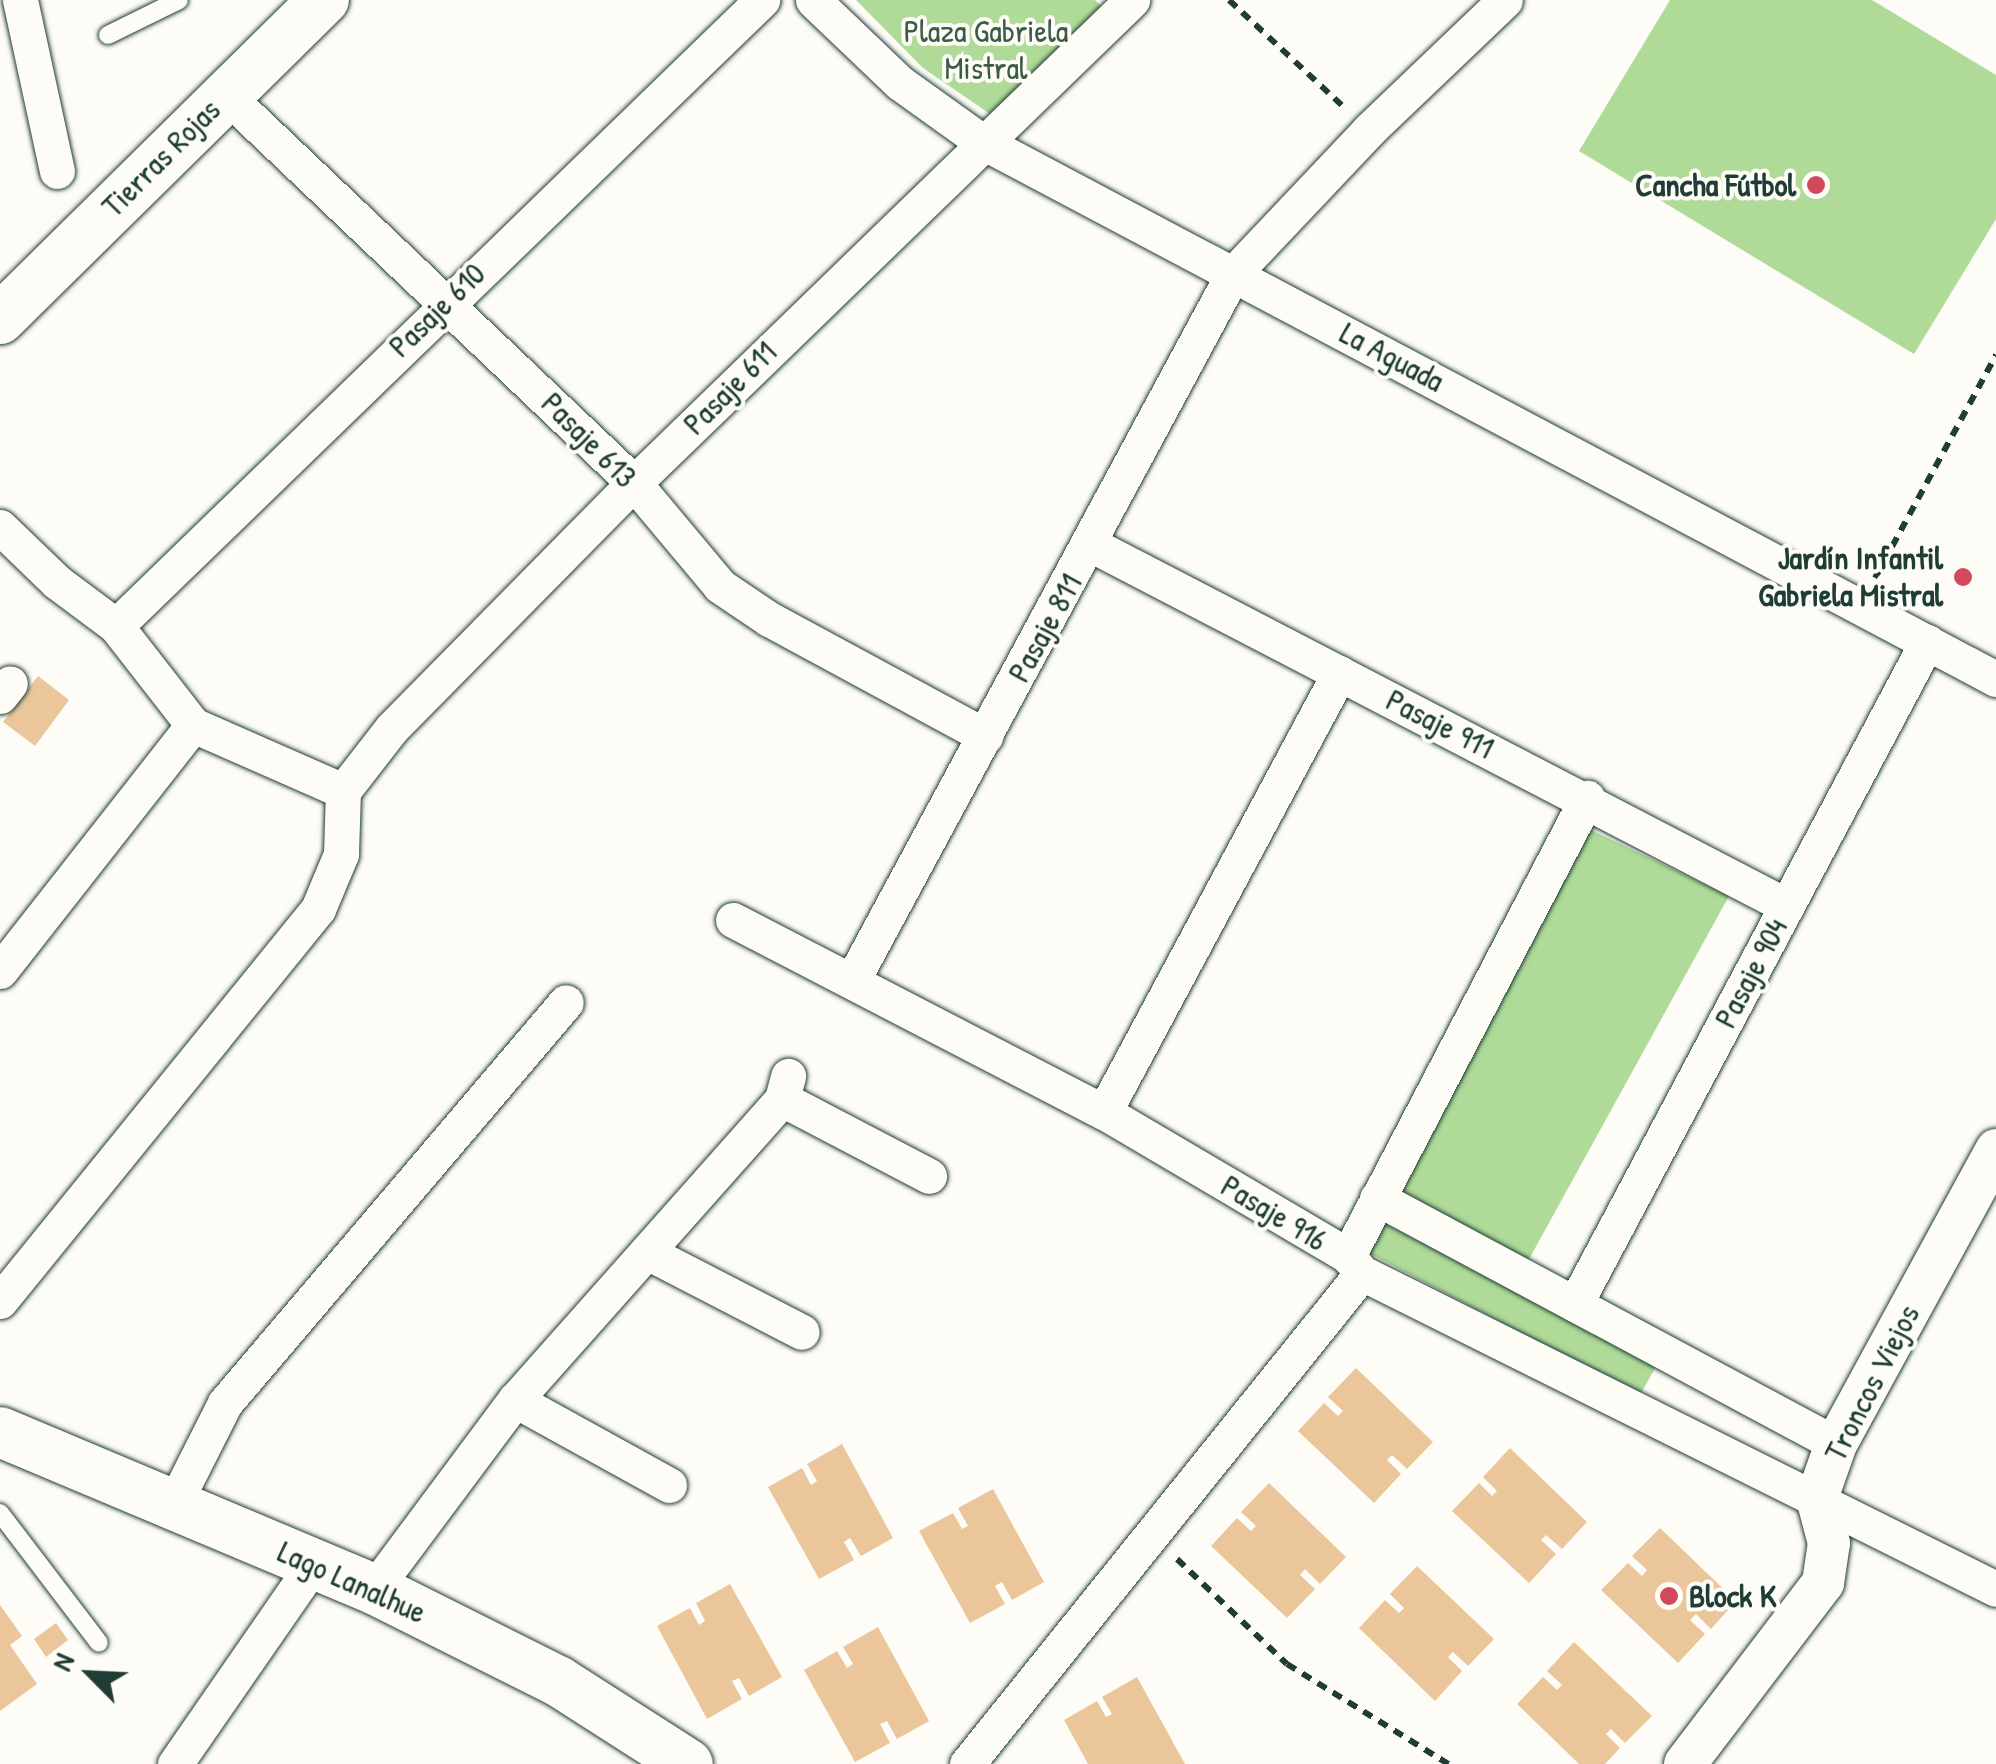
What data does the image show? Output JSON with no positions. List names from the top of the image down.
{
  "streets": {
    "main road": ["Tierras Rojas", "Lago Lanalhue"],
    "street": [
      "Pasaje 610",
      "La Aguada",
      "Pasaje 611",
      "Pasaje 613",
      "Pasaje 811",
      "Pasaje 911",
      "Pasaje 904",
      "Pasaje 916",
      "Troncos Viejos"
    ]
  },
  "crossings": [
    ["Tierras Rojas", "Pasaje 613"],
    ["Pasaje 610", "Pasaje 613"],
    ["La Aguada", "Pasaje 611"],
    ["La Aguada", "Pasaje 811"],
    ["La Aguada", "Pasaje 904"],
    ["Pasaje 611", "Pasaje 613"],
    ["Pasaje 613", "Pasaje 811"],
    ["Pasaje 811", "Pasaje 911"],
    ["Pasaje 811", "Pasaje 916"],
    ["Pasaje 911", "Pasaje 904"],
    ["Pasaje 916", "Troncos Viejos"]
  ],
  "parks": ["Plaza Gabriela Mistral"],
  "places": ["Cancha Fútbol", "Jardín Infantil Gabriela Mistral", "Block K"],
  "north": "top left"
}
